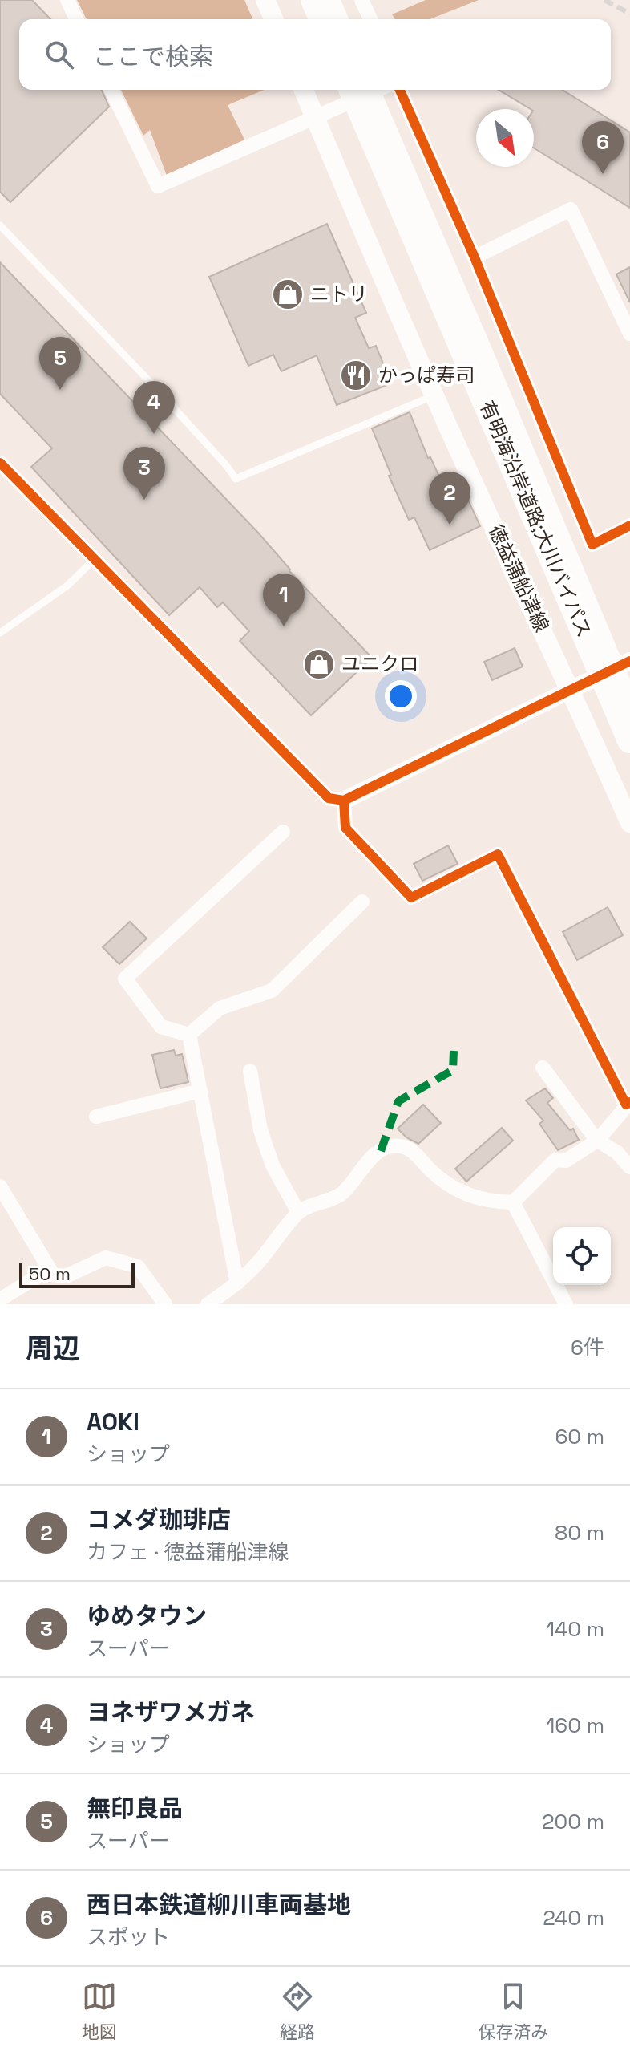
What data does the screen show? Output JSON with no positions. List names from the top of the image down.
{
  "streets": {
    "highway": ["有明海沿岸道路;大川バイパス"],
    "main road": ["徳益蒲船津線"]
  },
  "places": {
    "shop": ["ニトリ", "ユニクロ"],
    "restaurant": ["かっぱ寿司"]
  },
  "scale_bar": "50 m",
  "north": "bottom right",
  "page": {
    "search": "ここで検索",
    "pins": [
      "6",
      "5",
      "4",
      "3",
      "2",
      "1"
    ],
    "scale": "50 m",
    "heading": ["周辺", "6件"],
    "list": [
      {
        "mark": "1",
        "name": "AOKI",
        "note": "ショップ",
        "value": "60 m"
      },
      {
        "mark": "2",
        "name": "コメダ珈琲店",
        "note": "カフェ · 徳益蒲船津線",
        "value": "80 m"
      },
      {
        "mark": "3",
        "name": "ゆめタウン",
        "note": "スーパー",
        "value": "140 m"
      },
      {
        "mark": "4",
        "name": "ヨネザワメガネ",
        "note": "ショップ",
        "value": "160 m"
      },
      {
        "mark": "5",
        "name": "無印良品",
        "note": "スーパー",
        "value": "200 m"
      },
      {
        "mark": "6",
        "name": "西日本鉄道柳川車両基地",
        "note": "スポット",
        "value": "240 m"
      }
    ],
    "nav": ["地図", "経路", "保存済み"]
  }
}
